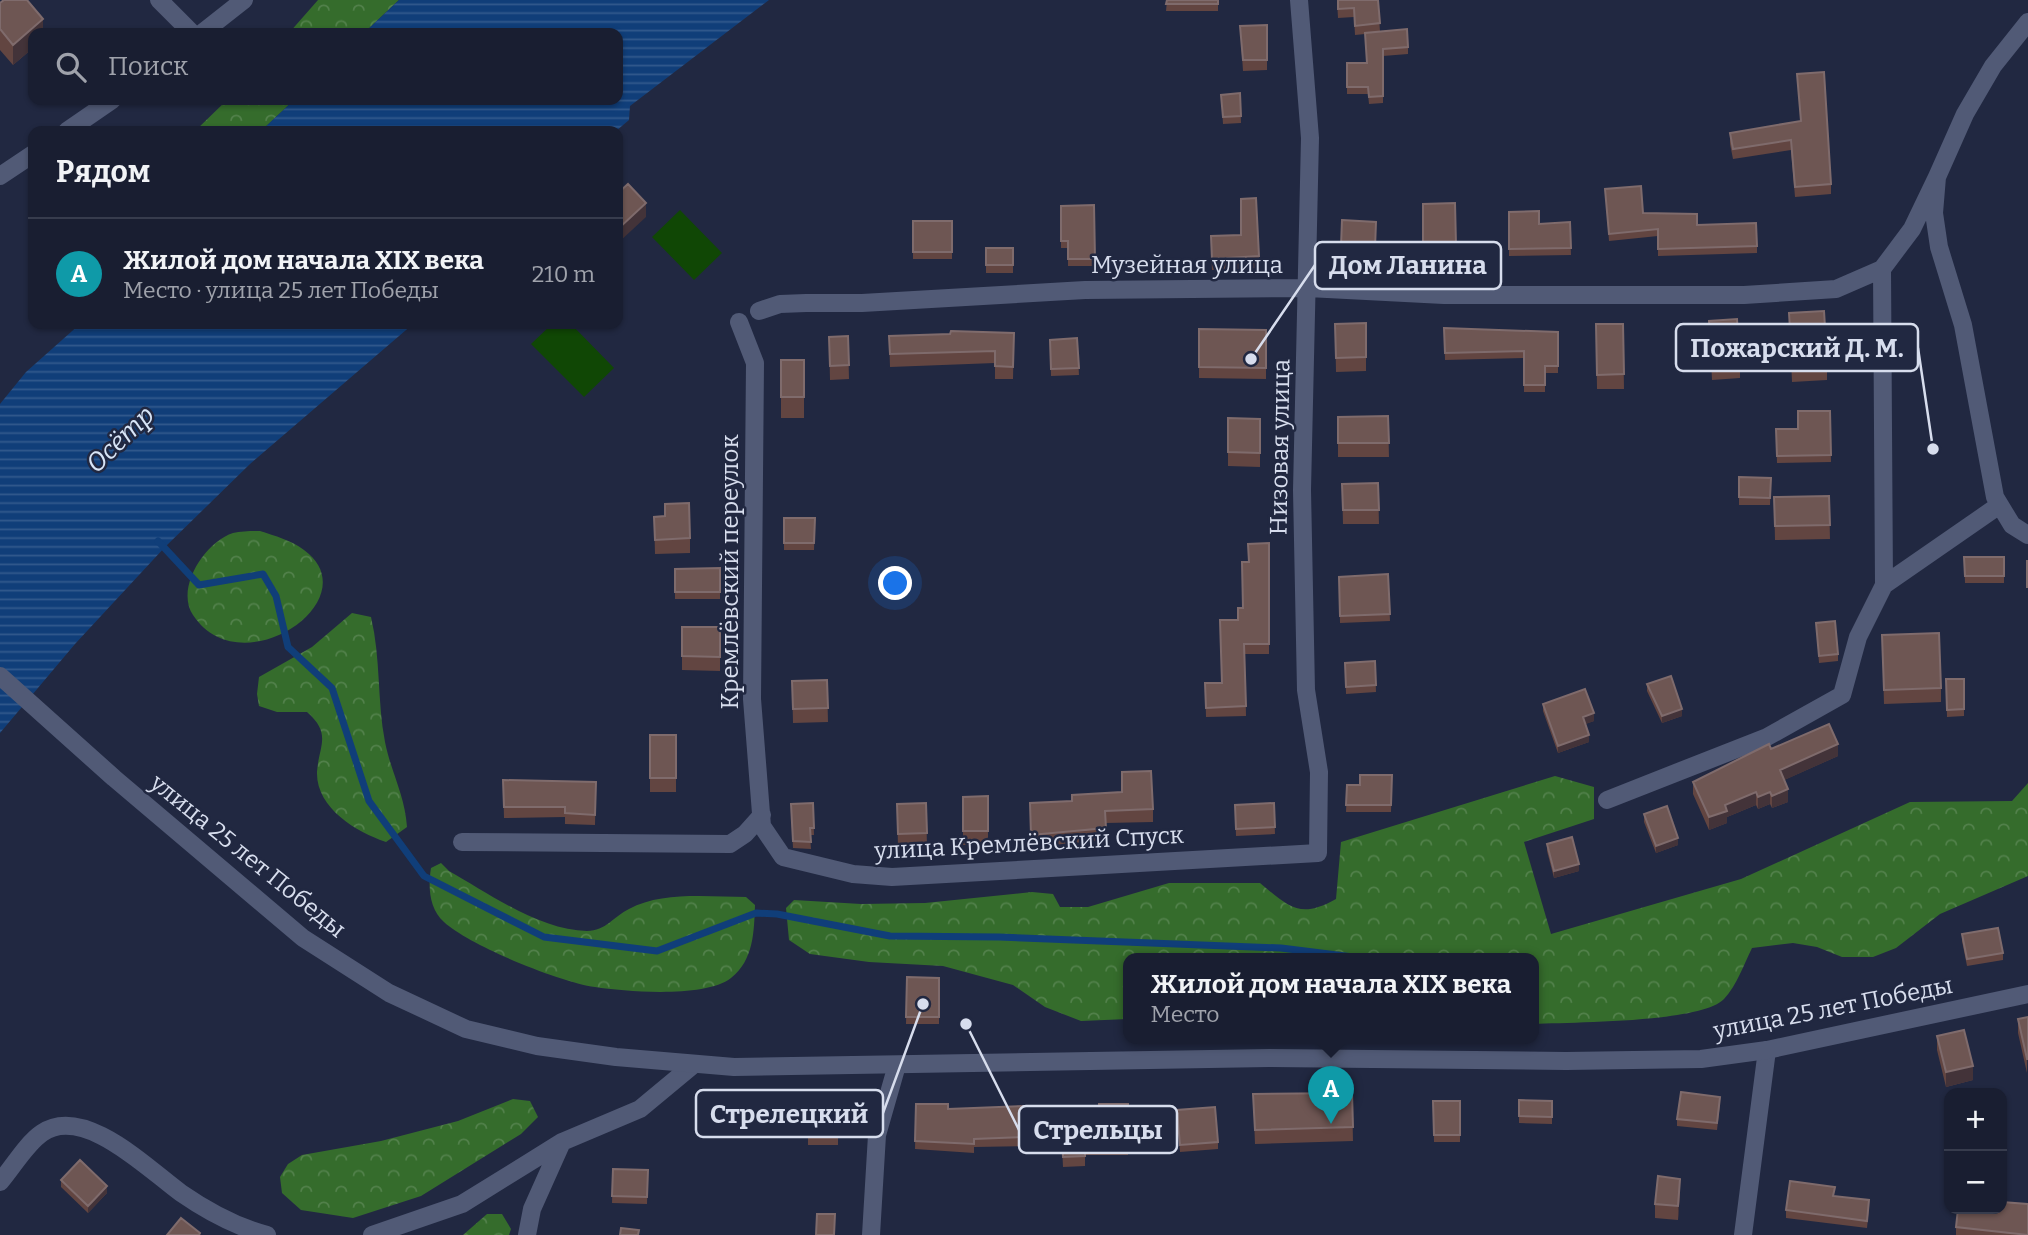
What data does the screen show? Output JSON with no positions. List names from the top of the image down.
{
  "streets": {
    "street": [
      "Музейная улица",
      "Низовая улица",
      "Кремлёвский переулок",
      "улица Кремлёвский Спуск",
      "улица 25 лет Победы"
    ]
  },
  "crossings": [
    ["Музейная улица", "Низовая улица"],
    ["Низовая улица", "улица Кремлёвский Спуск"],
    ["Кремлёвский переулок", "улица Кремлёвский Спуск"]
  ],
  "water": ["Осётр"],
  "places": [
    "Дом Ланина",
    "Пожарский Д. М.",
    "Стрелецкий",
    "Стрельцы"
  ],
  "page": {
    "search": "Поиск",
    "heading": "Рядом",
    "list": [
      {
        "mark": "A",
        "name": "Жилой дом начала XIX века",
        "note": "Место · улица 25 лет Победы",
        "value": "210 m"
      }
    ],
    "popup": ["Жилой дом начала XIX века", "Место"],
    "pins": "A",
    "map_buttons": ["+", "−"]
  }
}
